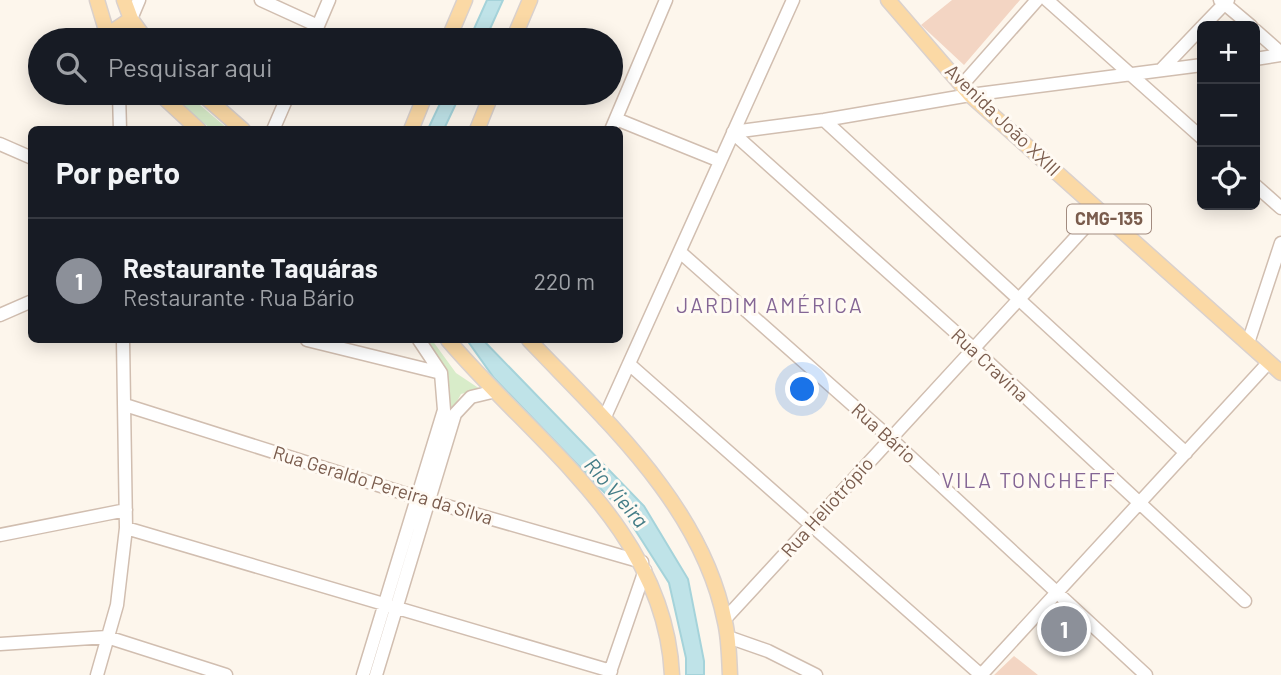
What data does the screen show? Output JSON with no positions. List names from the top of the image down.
{
  "streets": {
    "main road": ["Avenida João XXIII", "CMG-135"],
    "street": [
      "Rua Cravina",
      "Rua Bário",
      "Rua Geraldo Pereira da Silva",
      "Rua Heliotrópio"
    ]
  },
  "crossings": [
    ["Avenida João XXIII", "Rua Heliotrópio"],
    ["Rua Cravina", "Rua Heliotrópio"],
    ["Rua Bário", "Rua Heliotrópio"]
  ],
  "districts": ["JARDIM AMÉRICA", "VILA TONCHEFF"],
  "water": ["Rio Vieira"],
  "page": {
    "map_buttons": ["+", "−"],
    "search": "Pesquisar aqui",
    "heading": "Por perto",
    "list": [
      {
        "mark": "1",
        "name": "Restaurante Taquáras",
        "note": "Restaurante · Rua Bário",
        "value": "220 m"
      }
    ],
    "pins": "1"
  }
}
